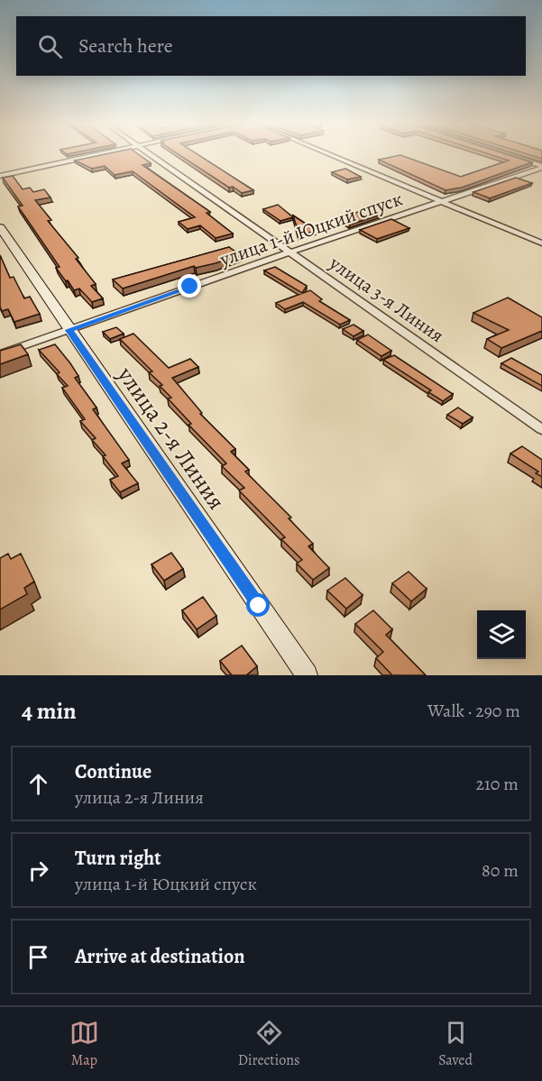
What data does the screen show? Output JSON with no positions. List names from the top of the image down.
{
  "streets": {
    "street": ["улица 1-й Юцкий спуск", "улица 3-я Линия", "улица 2-я Линия"]
  },
  "crossings": [
    ["улица 1-й Юцкий спуск", "улица 3-я Линия"],
    ["улица 1-й Юцкий спуск", "улица 2-я Линия"]
  ],
  "page": {
    "search": "Search here",
    "heading": ["4 min", "Walk · 290 m"],
    "list": [
      ["Continue", "улица 2-я Линия", "210 m"],
      ["Turn right", "улица 1-й Юцкий спуск", "80 m"],
      "Arrive at destination"
    ],
    "nav": ["Map", "Directions", "Saved"]
  }
}
